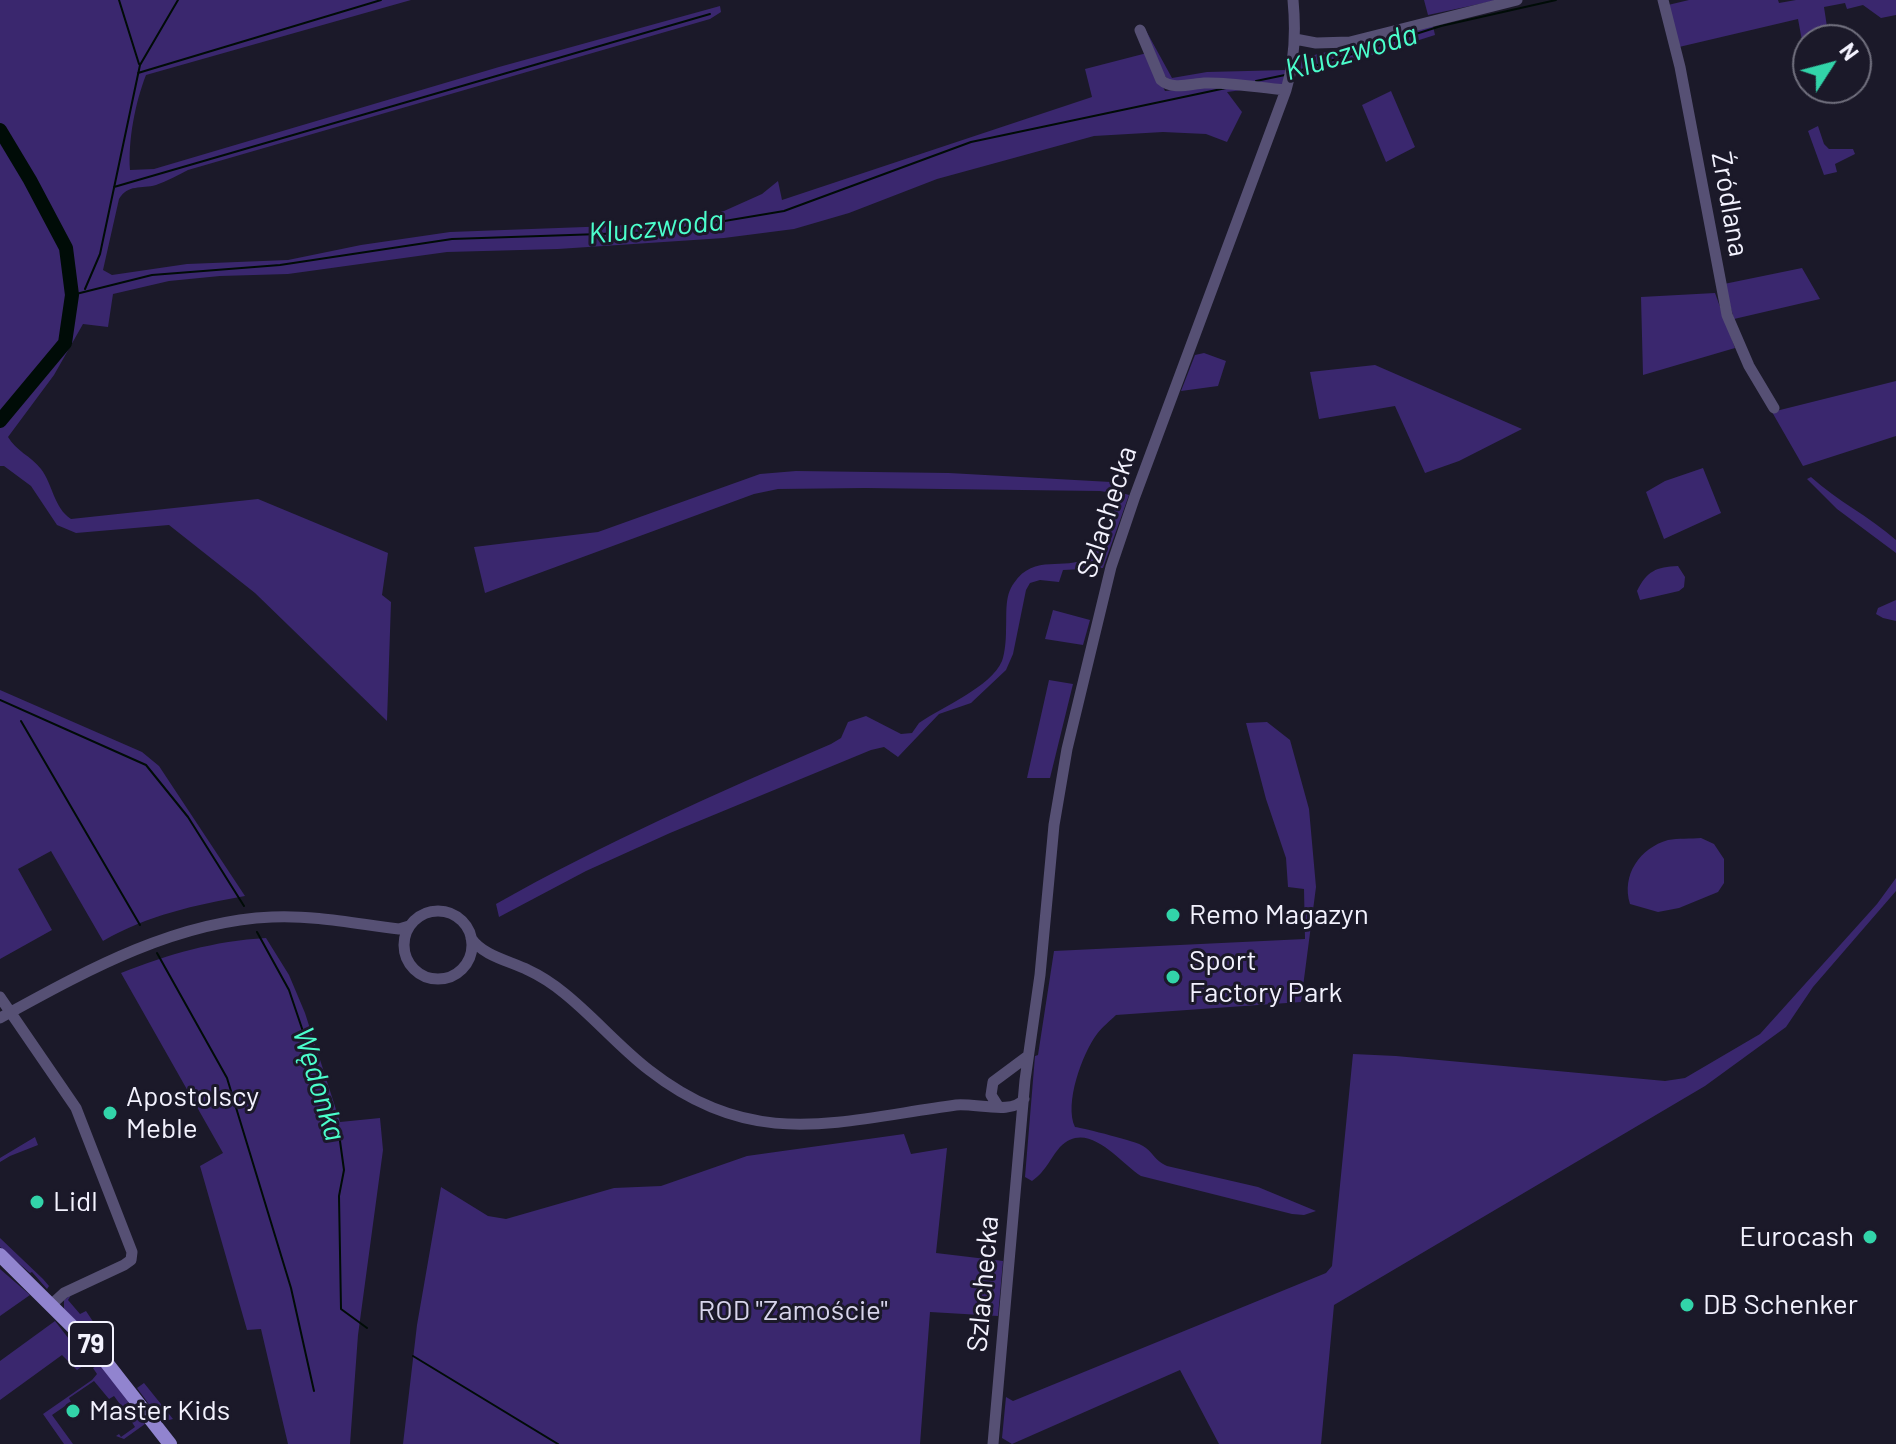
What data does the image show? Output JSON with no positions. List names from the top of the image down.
{
  "streets": {
    "main road": ["79"],
    "street": ["Źródlana", "Szlachecka"]
  },
  "water": ["Kluczwoda", "Wędonka"],
  "parks": ["ROD \"Zamoście\""],
  "places": [
    "Remo Magazyn",
    "Sport Factory Park",
    "Apostolscy Meble",
    "Lidl",
    "Eurocash",
    "DB Schenker",
    "Master Kids"
  ],
  "north": "top right"
}
